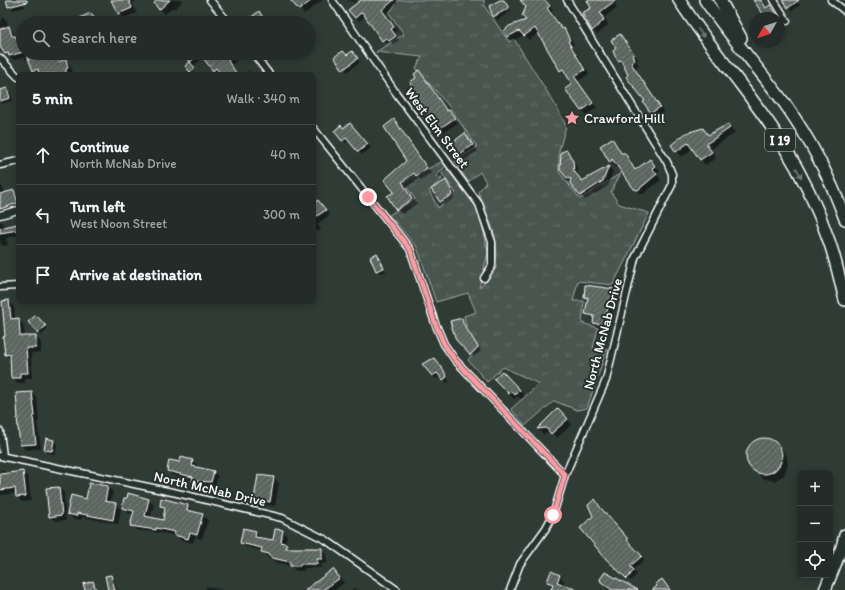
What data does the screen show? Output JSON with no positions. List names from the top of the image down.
{
  "streets": {
    "highway": ["I 19"],
    "street": ["West Elm Street", "North McNab Drive"]
  },
  "places": {
    "place": ["Crawford Hill"]
  },
  "north": "bottom left",
  "page": {
    "search": "Search here",
    "heading": ["5 min", "Walk · 340 m"],
    "list": [
      ["Continue", "North McNab Drive", "40 m"],
      ["Turn left", "West Noon Street", "300 m"],
      "Arrive at destination"
    ],
    "map_buttons": ["+", "−"]
  }
}
